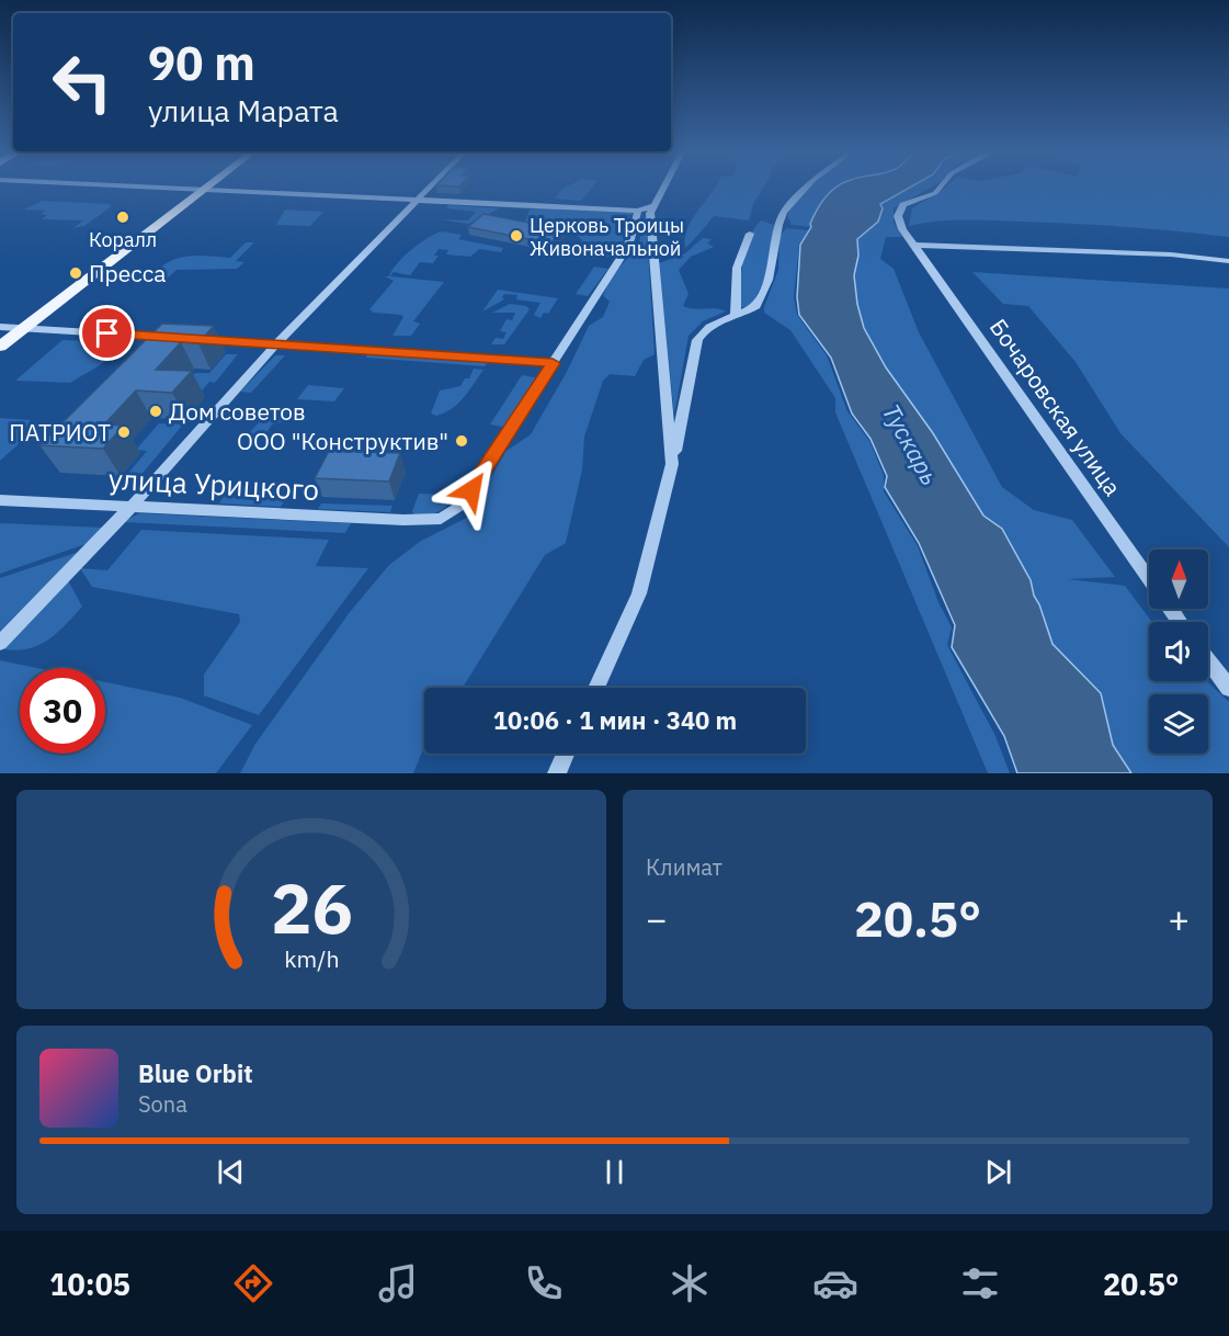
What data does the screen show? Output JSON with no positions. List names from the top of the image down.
{
  "streets": {
    "street": ["Бочаровская улица", "улица Урицкого"]
  },
  "water": ["Тускарь"],
  "places": [
    "Коралл",
    "Церковь Троицы Живоначальной",
    "Пресса",
    "Дом советов",
    "ПАТРИОТ",
    "ООО \"Конструктив\""
  ],
  "north": "top",
  "page": {
    "turn": ["90 m", "улица Марата"],
    "limit": "30",
    "trip": "10:06 · 1 мин · 340 m",
    "tile": "Климат",
    "heat": ["−", "20.5°", "+"],
    "song": ["Blue Orbit", "Sona"],
    "tabs": ["10:05", "20.5°"],
    "gauge": ["26", "km/h"]
  }
}
